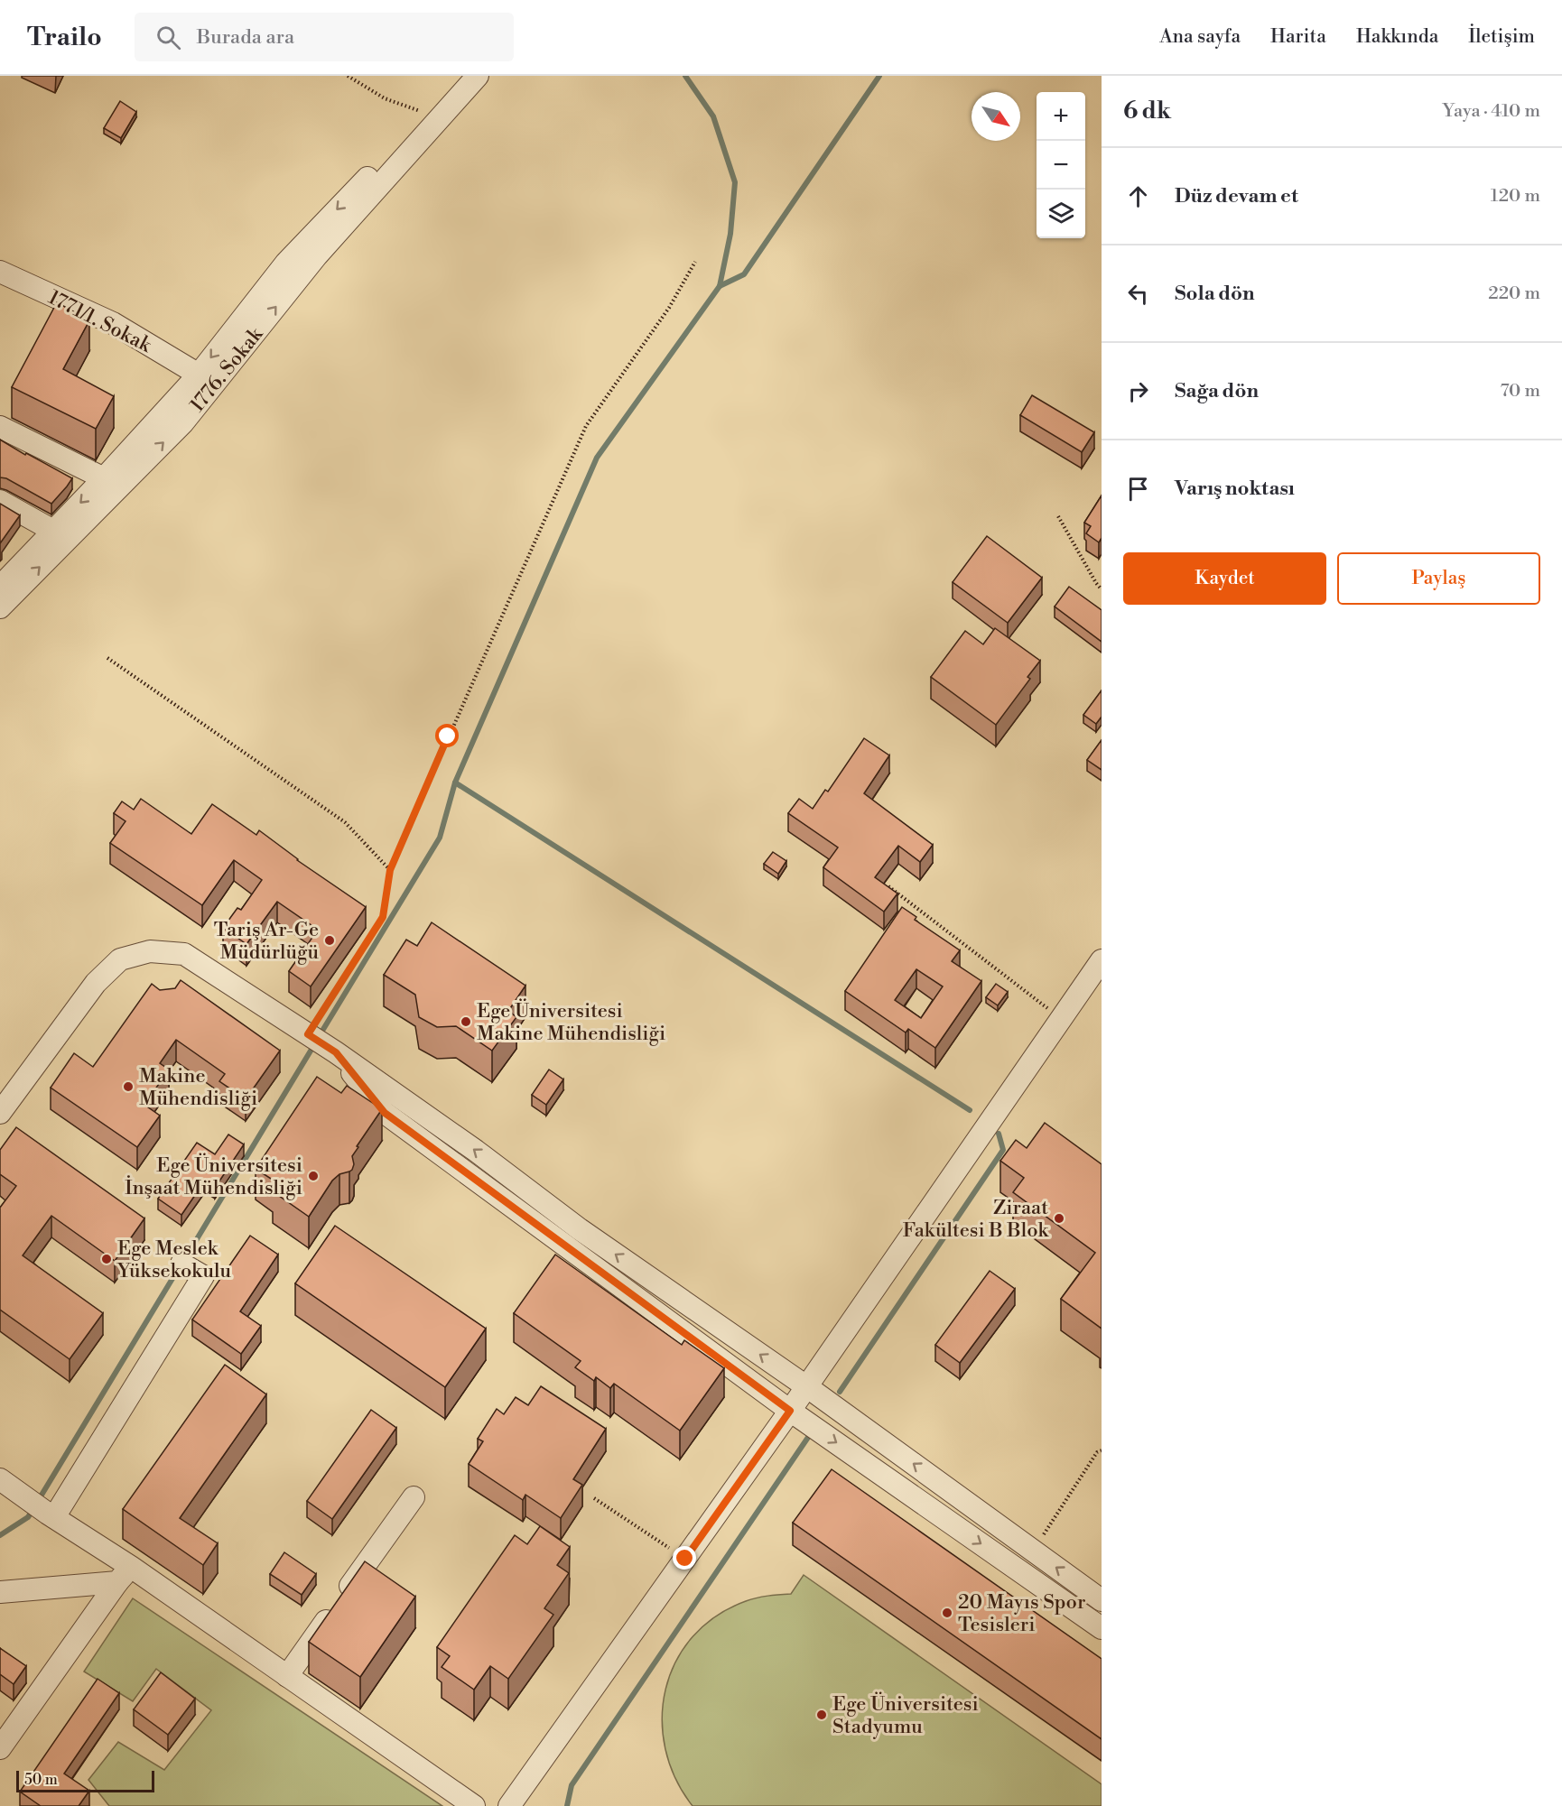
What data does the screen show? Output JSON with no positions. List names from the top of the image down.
{
  "streets": {
    "street": ["1771/1. Sokak", "1776. Sokak"]
  },
  "crossings": [
    ["1771/1. Sokak", "1776. Sokak"]
  ],
  "places": [
    "Tariş Ar-Ge Müdürlüğü",
    "Ege Üniversitesi Makine Mühendisliği",
    "Makine Mühendisliği",
    "Ege Üniversitesi İnşaat Mühendisliği",
    "Ziraat Fakültesi B Blok",
    "Ege Meslek Yüksekokulu",
    "20 Mayıs Spor Tesisleri",
    "Ege Üniversitesi Stadyumu"
  ],
  "scale_bar": "50 m",
  "north": "bottom right",
  "page": {
    "header": "Trailo",
    "search": "Burada ara",
    "nav": [
      "Ana sayfa",
      "Harita",
      "Hakkında",
      "İletişim"
    ],
    "heading": ["6 dk", "Yaya · 410 m"],
    "map_buttons": ["+", "−"],
    "list": [
      ["Düz devam et", "120 m"],
      ["Sola dön", "220 m"],
      ["Sağa dön", "70 m"],
      "Varış noktası"
    ],
    "buttons": ["Kaydet", "Paylaş"],
    "scale": "50 m"
  }
}
